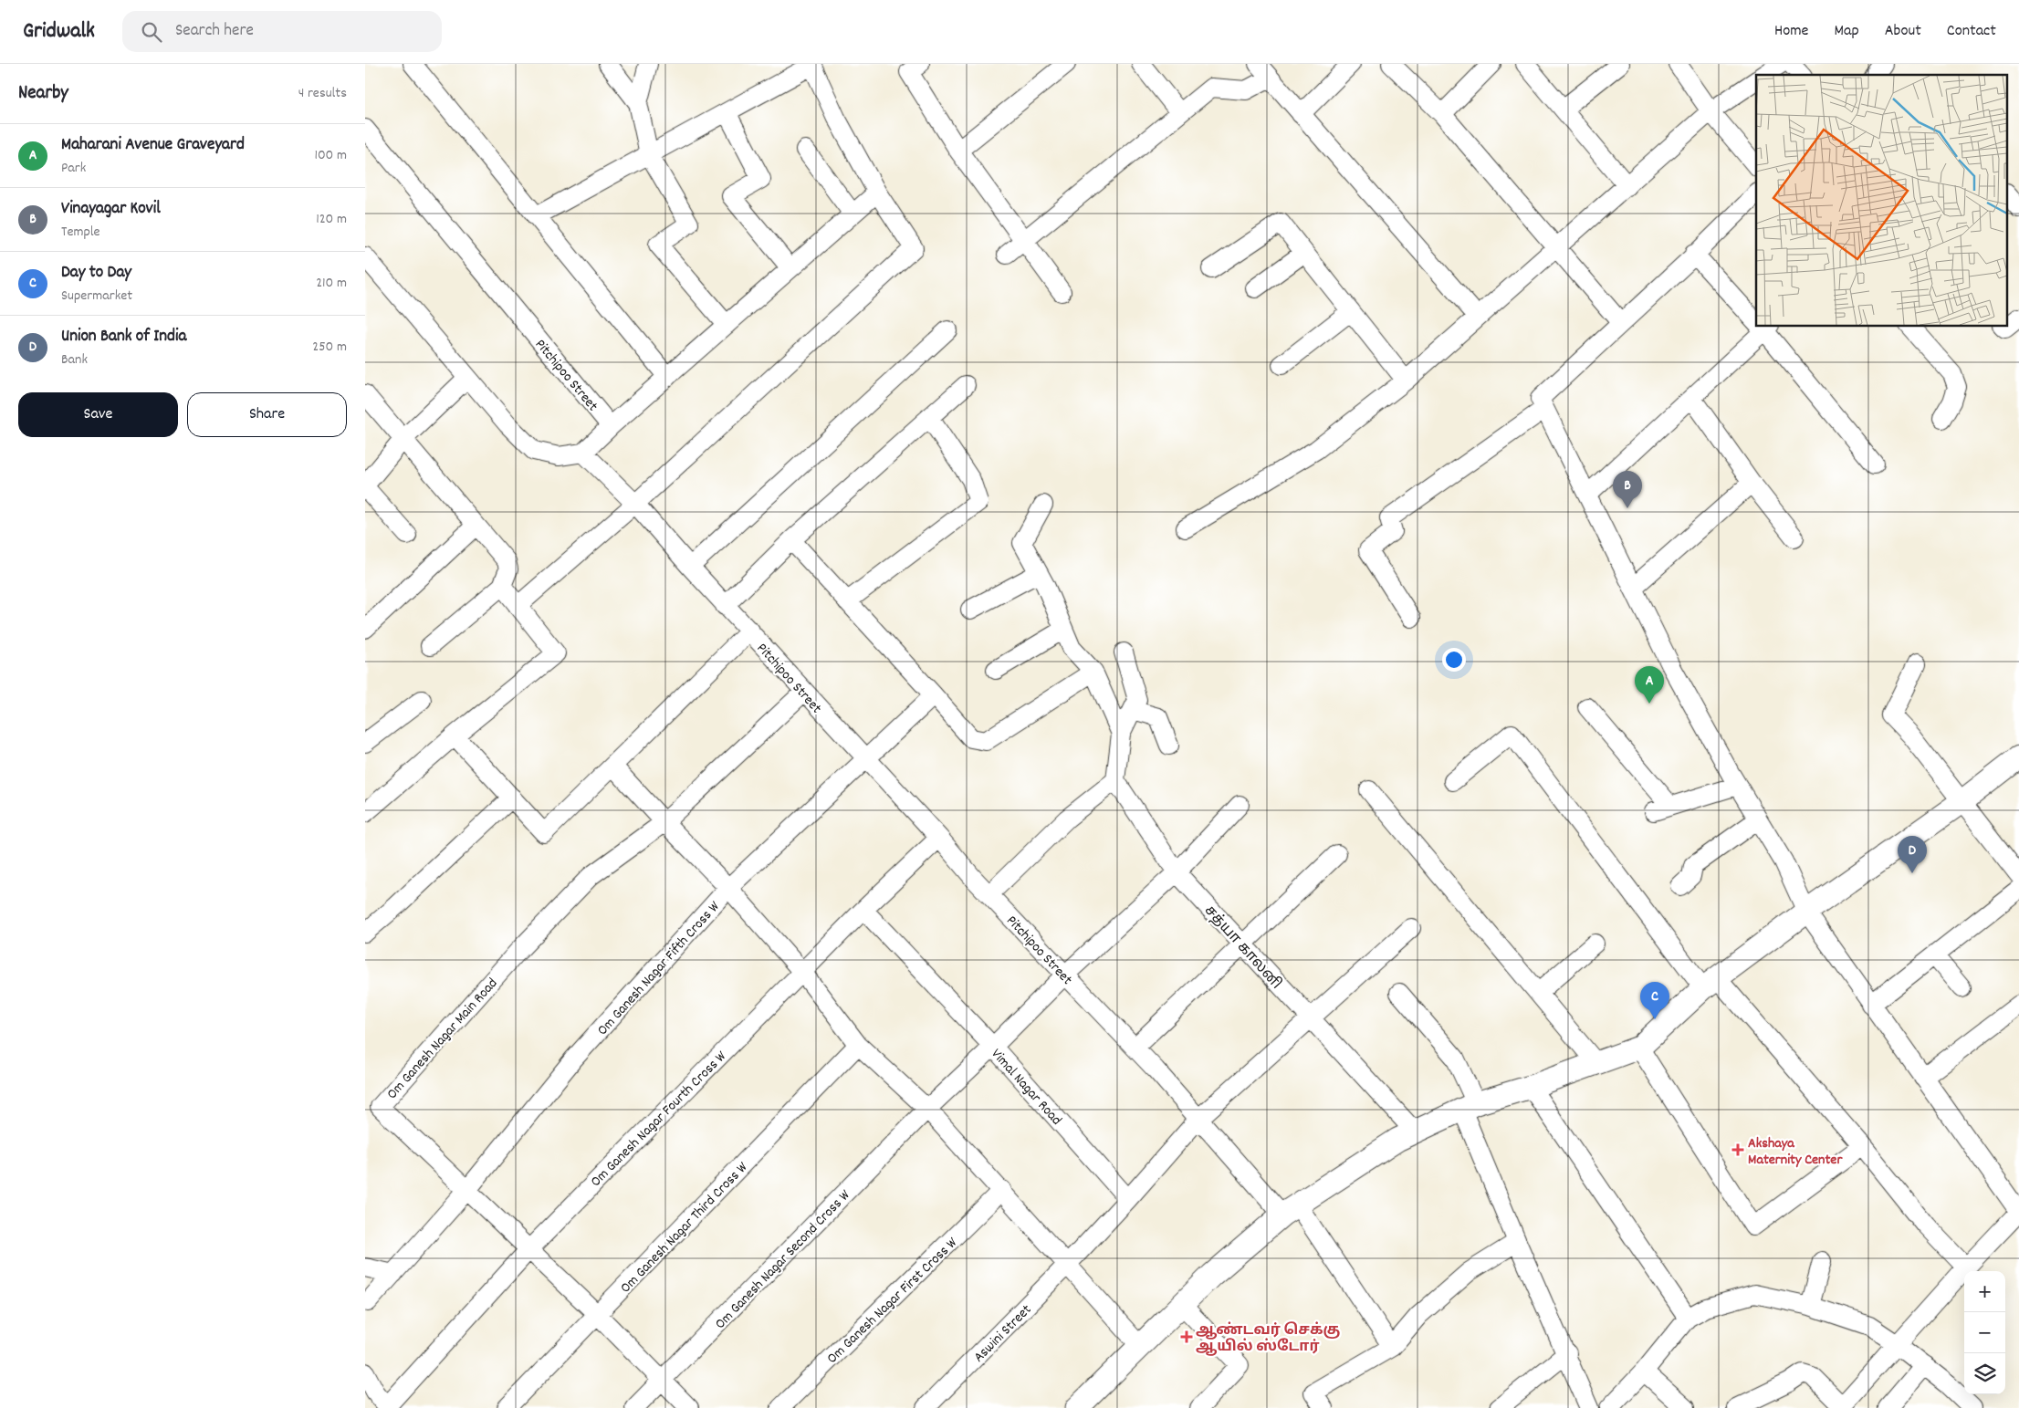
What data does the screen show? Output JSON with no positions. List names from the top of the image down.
{
  "streets": {
    "street": [
      "Pitchipoo Street",
      "சத்யா காலனி",
      "Om Ganesh Nagar Fifth Cross W",
      "Om Ganesh Nagar Main Road",
      "Vimal Nagar Road",
      "Om Ganesh Nagar Fourth Cross W",
      "Om Ganesh Nagar Third Cross W",
      "Om Ganesh Nagar Second Cross W",
      "Om Ganesh Nagar First Cross W",
      "Aswini Street"
    ]
  },
  "crossings": [
    ["Pitchipoo Street", "Om Ganesh Nagar Fifth Cross W"],
    ["Pitchipoo Street", "Om Ganesh Nagar Main Road"],
    ["Pitchipoo Street", "Om Ganesh Nagar Fourth Cross W"],
    ["Pitchipoo Street", "Om Ganesh Nagar Second Cross W"],
    ["Om Ganesh Nagar Fifth Cross W", "Om Ganesh Nagar Main Road"],
    ["Om Ganesh Nagar Main Road", "Om Ganesh Nagar Fourth Cross W"],
    ["Om Ganesh Nagar Main Road", "Om Ganesh Nagar Third Cross W"],
    ["Om Ganesh Nagar Main Road", "Om Ganesh Nagar Second Cross W"],
    ["Vimal Nagar Road", "Om Ganesh Nagar Fourth Cross W"],
    ["Vimal Nagar Road", "Om Ganesh Nagar Second Cross W"]
  ],
  "places": {
    "health": ["Akshaya Maternity Center", "ஆண்டவர் செக்கு ஆயில் ஸ்டோர்"]
  },
  "page": {
    "header": "Gridwalk",
    "search": "Search here",
    "nav": [
      "Home",
      "Map",
      "About",
      "Contact"
    ],
    "heading": ["Nearby", "4 results"],
    "list": [
      {
        "mark": "A",
        "name": "Maharani Avenue Graveyard",
        "note": "Park",
        "value": "100 m"
      },
      {
        "mark": "B",
        "name": "Vinayagar Kovil",
        "note": "Temple",
        "value": "120 m"
      },
      {
        "mark": "C",
        "name": "Day to Day",
        "note": "Supermarket",
        "value": "210 m"
      },
      {
        "mark": "D",
        "name": "Union Bank of India",
        "note": "Bank",
        "value": "250 m"
      }
    ],
    "buttons": ["Save", "Share"],
    "pins": [
      "B",
      "A",
      "D",
      "C"
    ],
    "map_buttons": ["+", "−"]
  }
}
